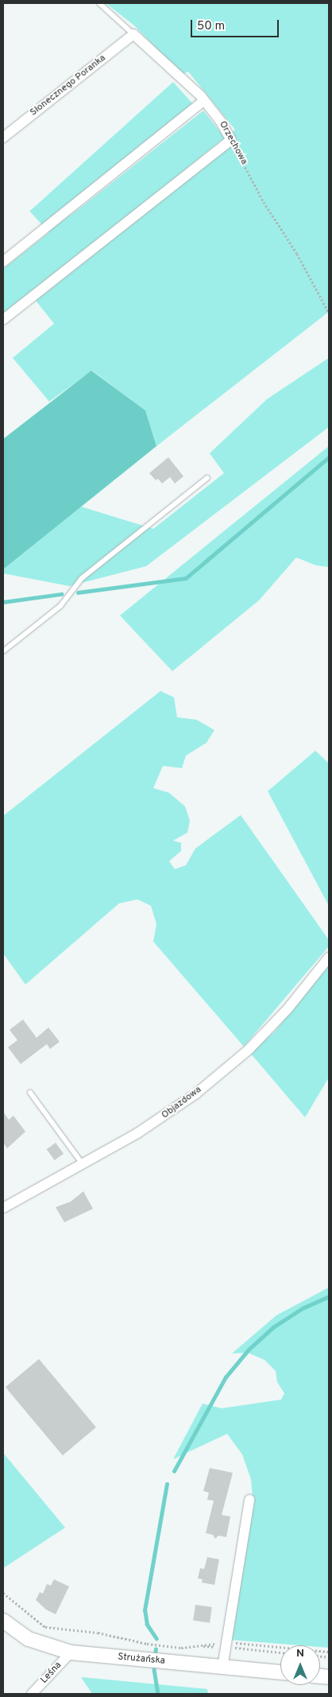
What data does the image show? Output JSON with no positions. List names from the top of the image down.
{
  "streets": {
    "main road": ["Strużańska"],
    "street": [
      "Słonecznego Poranka",
      "Orzechowa",
      "Objazdowa",
      "Leśna"
    ]
  },
  "crossings": [
    ["Słonecznego Poranka", "Orzechowa"],
    ["Strużańska", "Leśna"]
  ],
  "scale_bar": "50 m",
  "north": "top"
}
